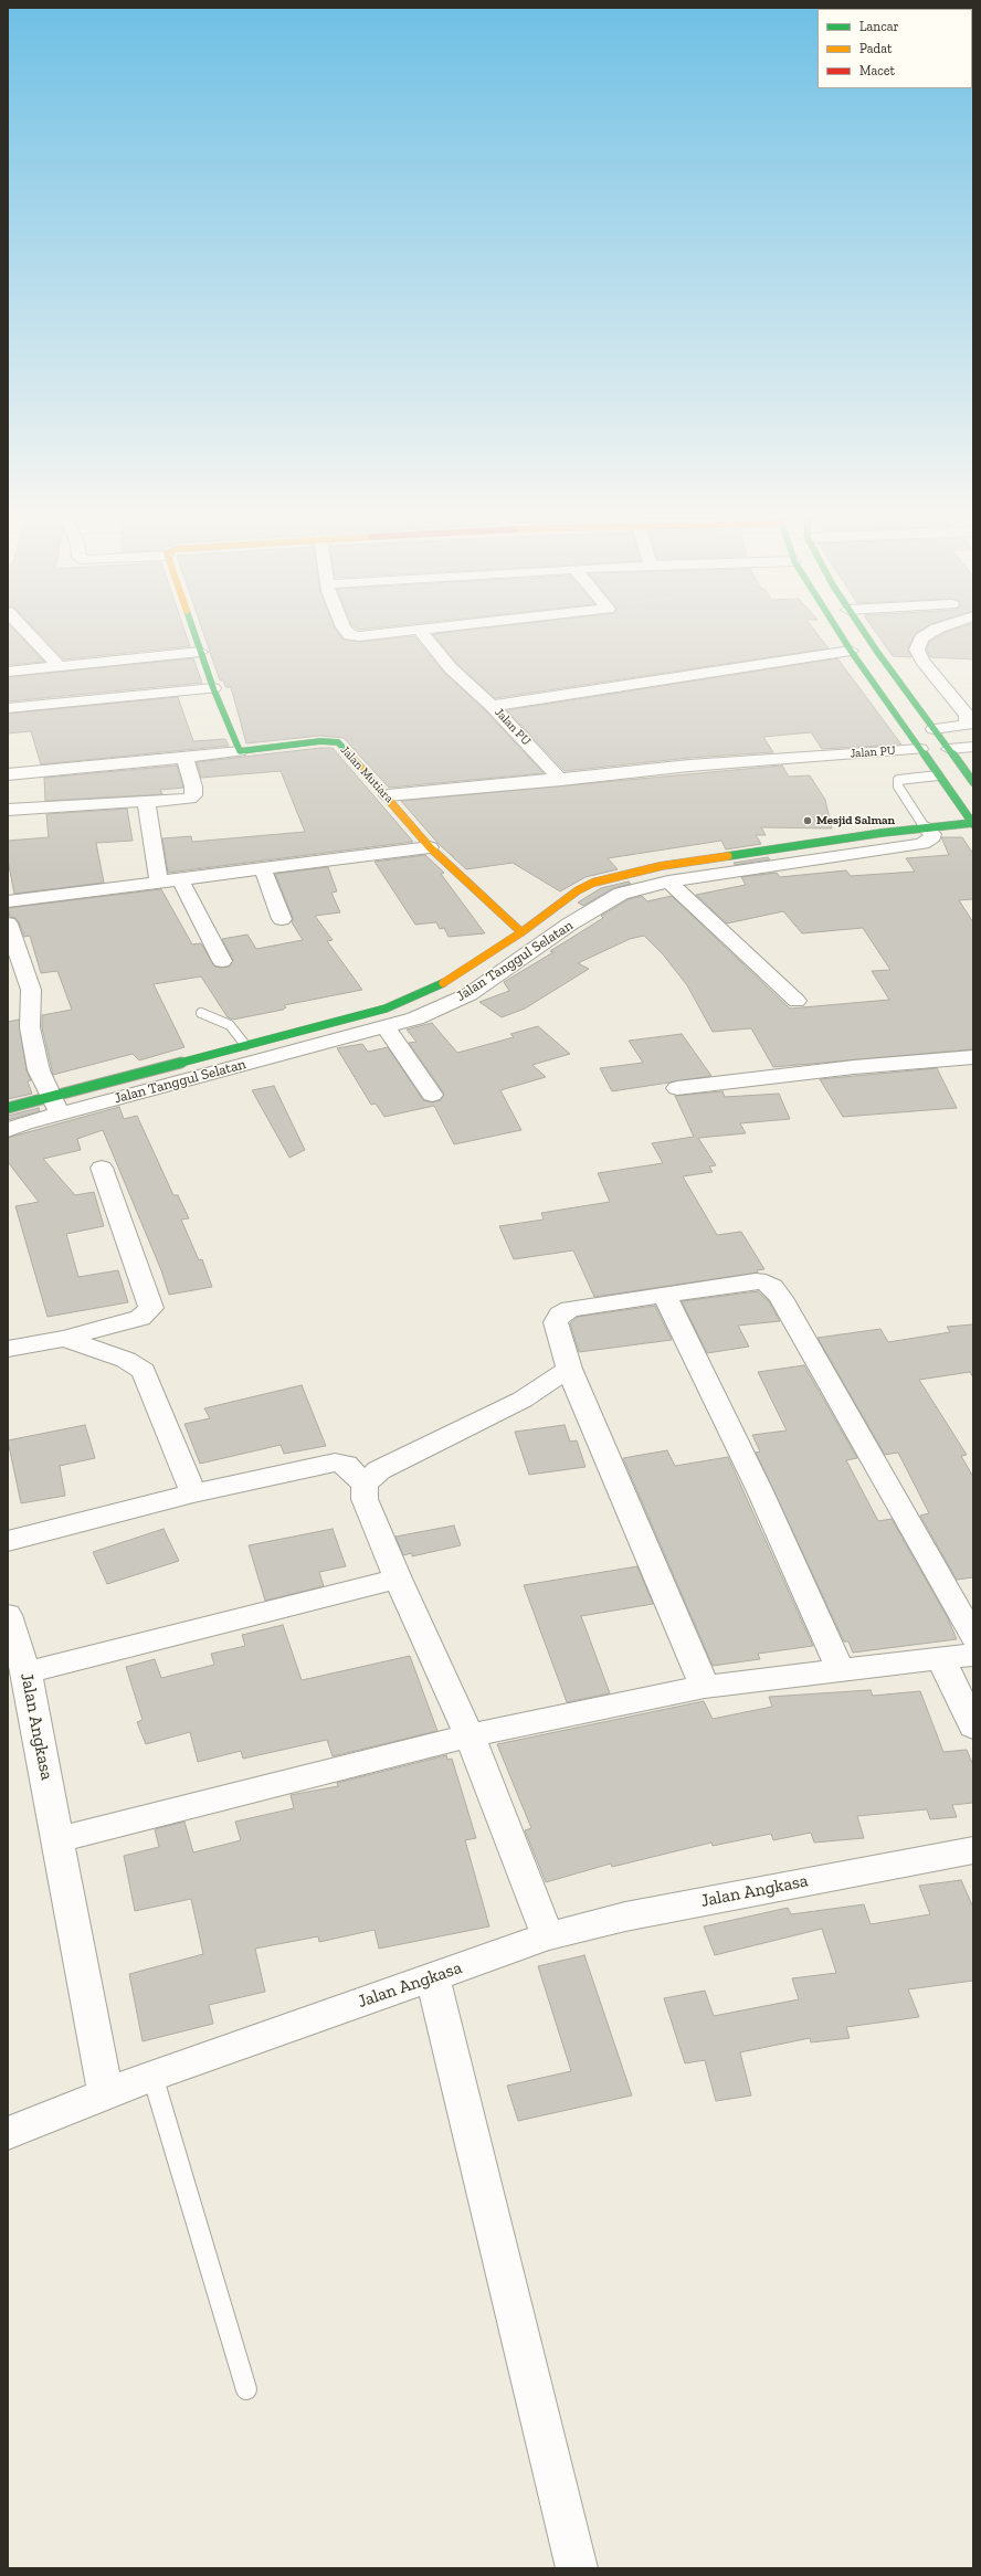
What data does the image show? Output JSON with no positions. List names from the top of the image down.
{
  "streets": {
    "main road": ["Jalan Mutiara", "Jalan Tanggul Selatan"],
    "street": ["Jalan PU", "Jalan Angkasa"]
  },
  "crossings": [
    ["Jalan PU", "Jalan Mutiara"],
    ["Jalan Mutiara", "Jalan Tanggul Selatan"]
  ],
  "places": ["Mesjid Salman"],
  "legend": ["Lancar", "Padat", "Macet"]
}
